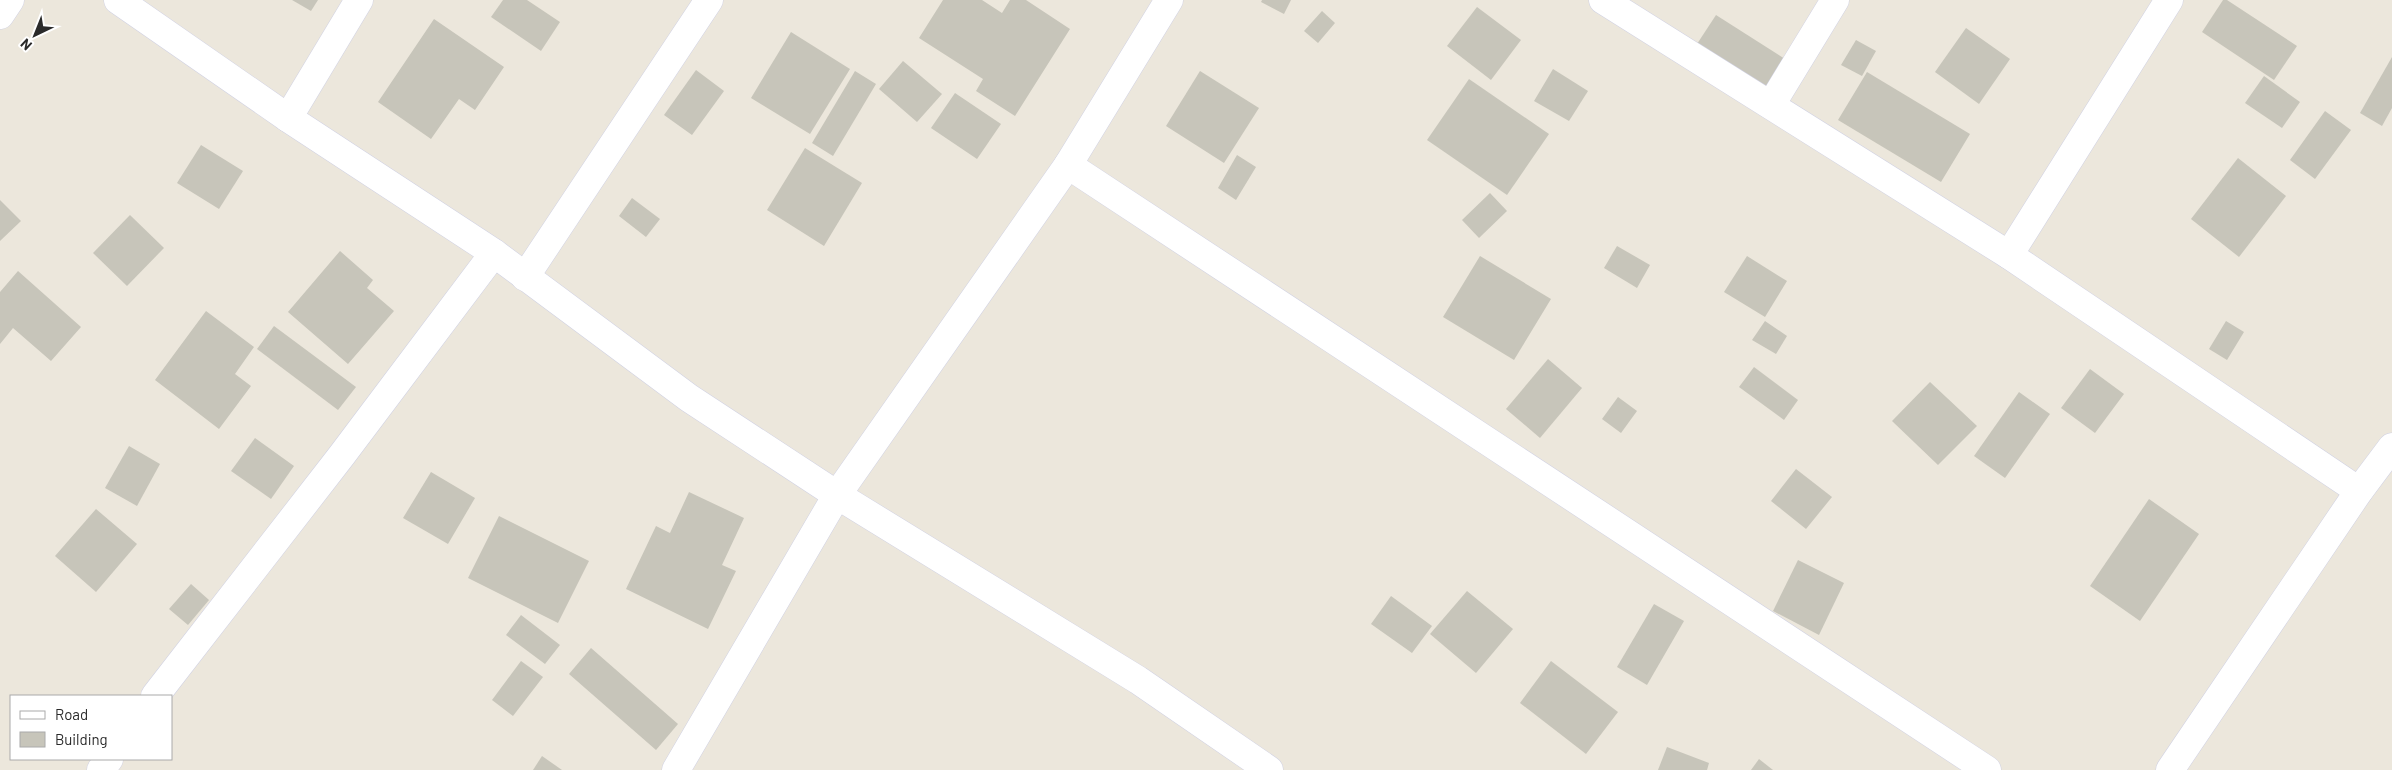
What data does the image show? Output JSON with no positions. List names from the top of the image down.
{
  "legend": ["Road", "Building"],
  "north": "bottom left"
}
